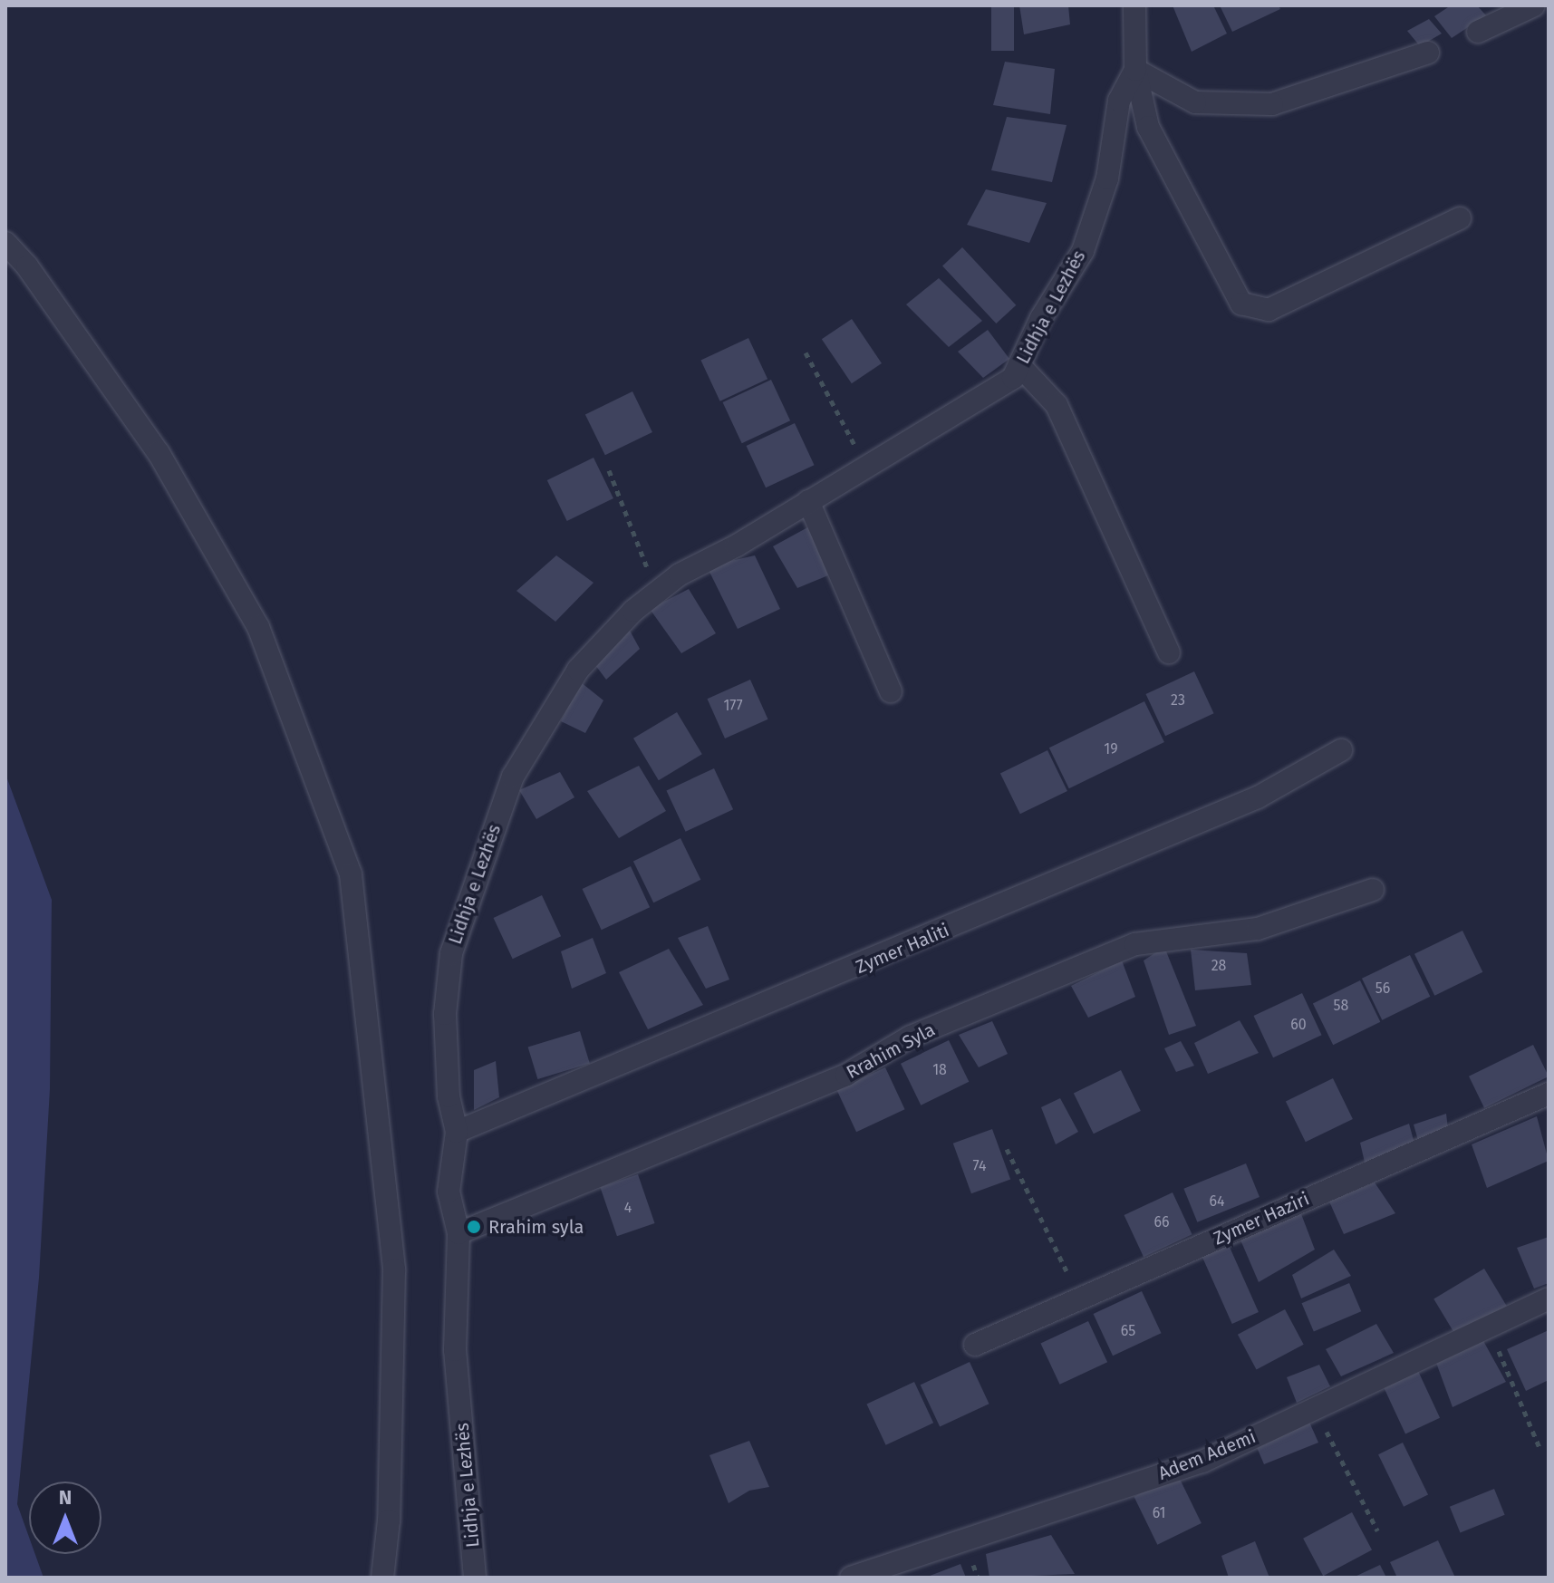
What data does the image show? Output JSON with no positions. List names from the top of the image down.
{
  "streets": {
    "street": [
      "Lidhja e Lezhës",
      "Zymer Haliti",
      "Rrahim Syla",
      "Zymer Haziri",
      "Adem Ademi"
    ]
  },
  "crossings": [
    ["Lidhja e Lezhës", "Zymer Haliti"],
    ["Lidhja e Lezhës", "Rrahim Syla"]
  ],
  "places": ["Rrahim syla"],
  "house_numbers": [
    "23",
    "177",
    "19",
    "28",
    "56",
    "58",
    "60",
    "18",
    "74",
    "64",
    "4",
    "66",
    "65",
    "61"
  ],
  "north": "top"
}
